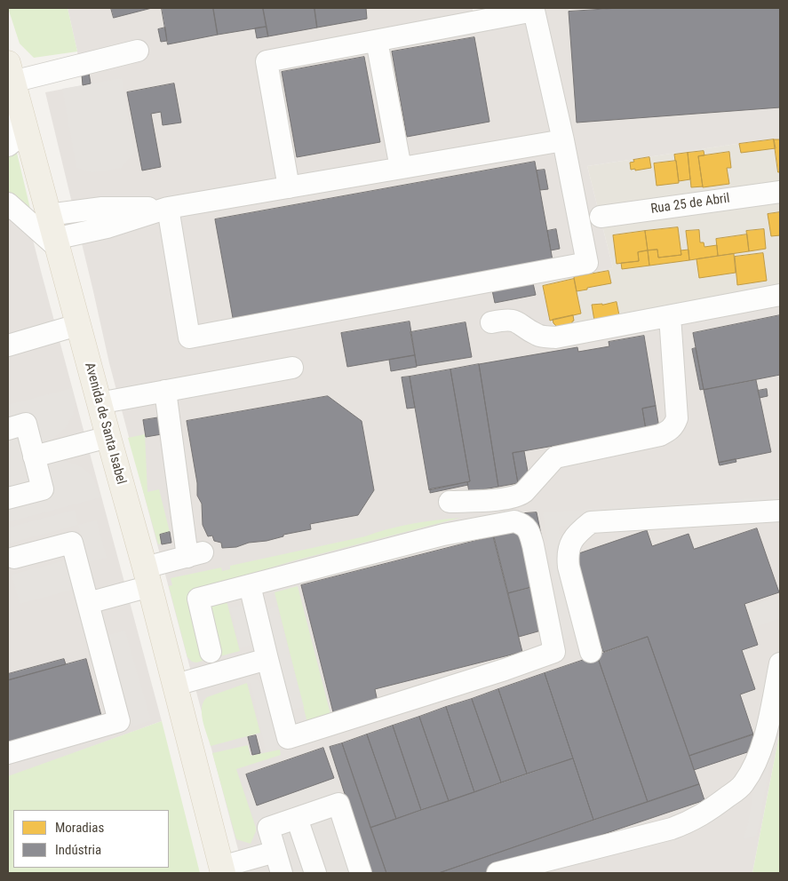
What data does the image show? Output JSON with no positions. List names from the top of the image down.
{
  "streets": {
    "main road": ["Avenida de Santa Isabel"],
    "street": ["Rua 25 de Abril"]
  },
  "legend": ["Moradias", "Indústria"]
}
